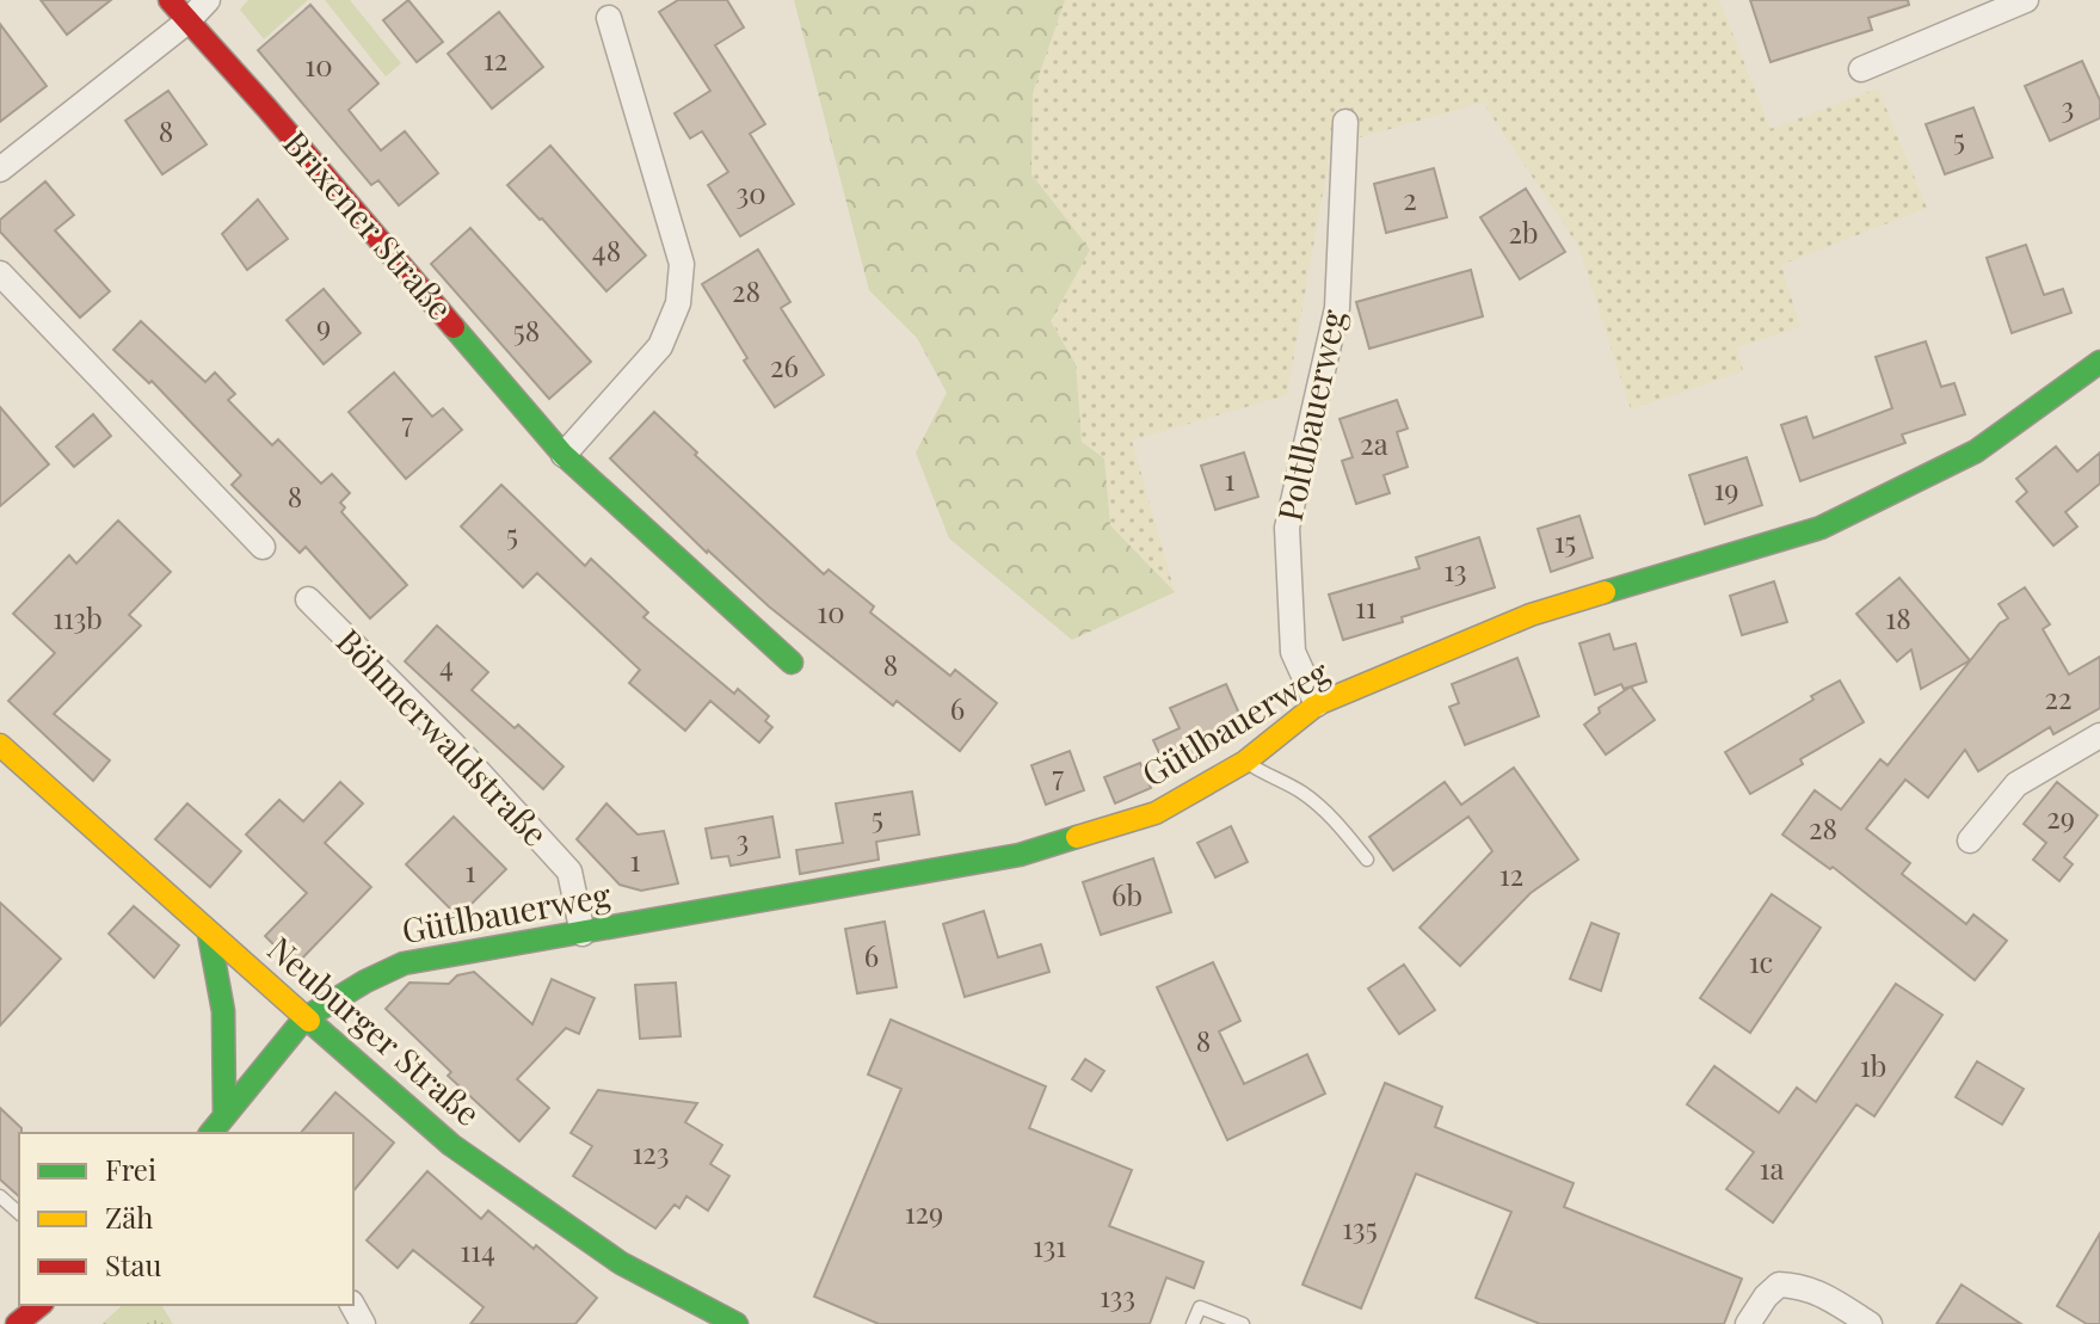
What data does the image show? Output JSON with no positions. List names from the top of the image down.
{
  "streets": {
    "street": [
      "Brixener Straße",
      "Poltlbauerweg",
      "Gütlbauerweg",
      "Böhmerwaldstraße",
      "Neuburger Straße"
    ]
  },
  "crossings": [
    ["Poltlbauerweg", "Gütlbauerweg"],
    ["Gütlbauerweg", "Böhmerwaldstraße"],
    ["Gütlbauerweg", "Neuburger Straße"]
  ],
  "house_numbers": [
    "12",
    "10",
    "3",
    "8",
    "5",
    "30",
    "2",
    "2b",
    "48",
    "28",
    "9",
    "58",
    "26",
    "7",
    "2a",
    "1",
    "19",
    "8",
    "5",
    "15",
    "13",
    "11",
    "10",
    "113b",
    "18",
    "8",
    "4",
    "22",
    "6",
    "7",
    "5",
    "29",
    "28",
    "3",
    "1",
    "1",
    "12",
    "6b",
    "6",
    "1c",
    "8",
    "1b",
    "123",
    "1a",
    "129",
    "135",
    "131",
    "114",
    "133"
  ],
  "legend": ["Frei", "Zäh", "Stau"]
}
